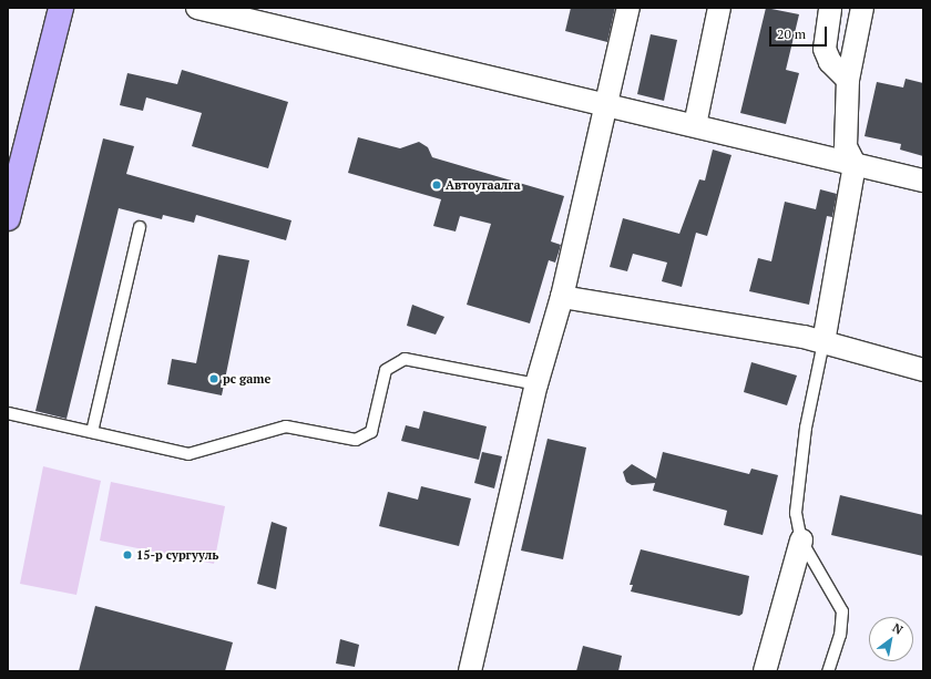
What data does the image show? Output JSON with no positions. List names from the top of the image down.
{
  "places": ["Автоугаалга", "pc game", "15-р сургууль"],
  "scale_bar": "20 m",
  "north": "top right"
}
